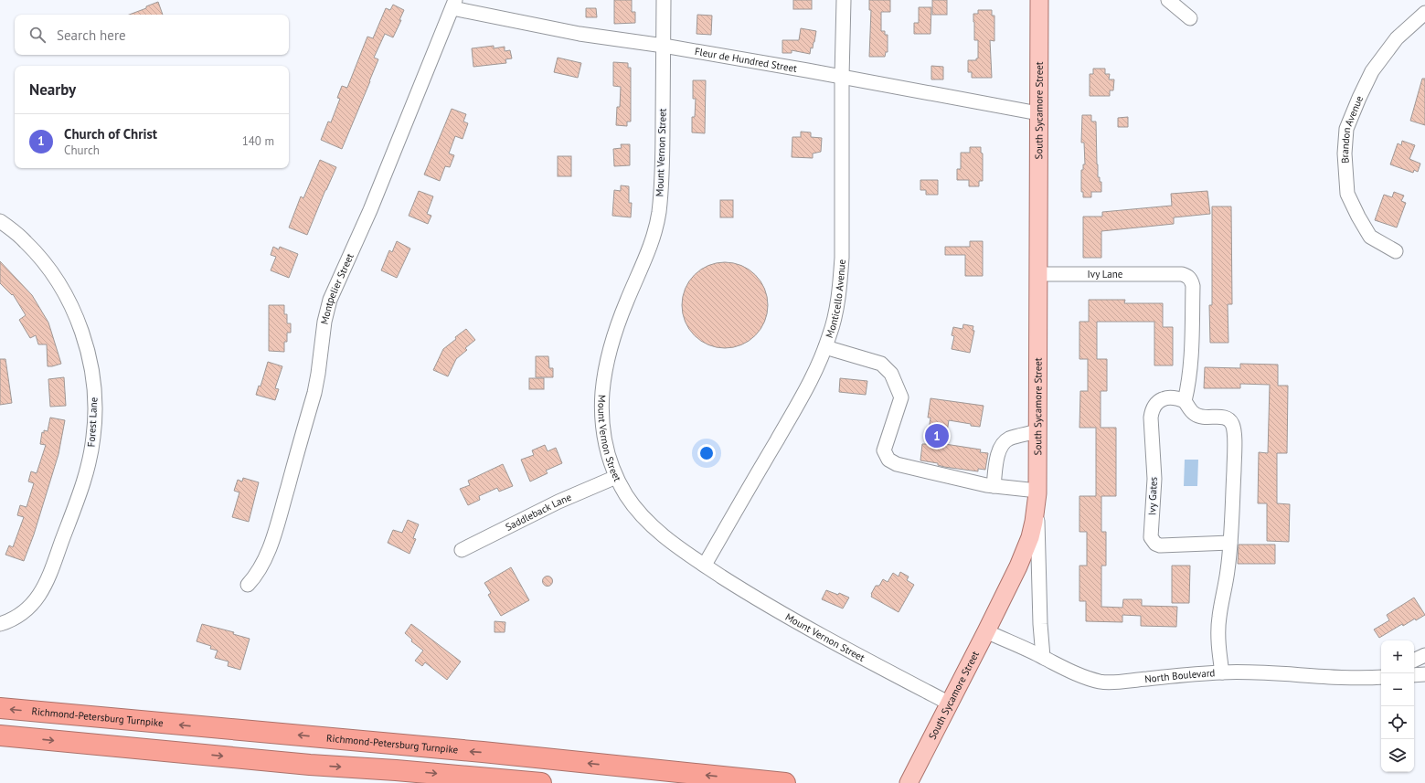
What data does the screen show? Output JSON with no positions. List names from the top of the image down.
{
  "streets": {
    "highway": ["Richmond-Petersburg Turnpike"],
    "main road": ["South Sycamore Street"],
    "street": [
      "Fleur de Hundred Street",
      "Brandon Avenue",
      "Mount Vernon Street",
      "Ivy Lane",
      "Montpelier Street",
      "Monticello Avenue",
      "Forest Lane",
      "Ivy Gates",
      "Saddleback Lane",
      "North Boulevard"
    ]
  },
  "crossings": [
    ["Fleur de Hundred Street", "South Sycamore Street"],
    ["Fleur de Hundred Street", "Mount Vernon Street"],
    ["Fleur de Hundred Street", "Montpelier Street"],
    ["Fleur de Hundred Street", "Monticello Avenue"],
    ["South Sycamore Street", "Mount Vernon Street"],
    ["South Sycamore Street", "Ivy Lane"],
    ["South Sycamore Street", "North Boulevard"],
    ["Mount Vernon Street", "Monticello Avenue"],
    ["Mount Vernon Street", "Saddleback Lane"],
    ["Ivy Lane", "Ivy Gates"]
  ],
  "page": {
    "search": "Search here",
    "heading": "Nearby",
    "list": [
      {
        "mark": "1",
        "name": "Church of Christ",
        "note": "Church",
        "value": "140 m"
      }
    ],
    "pins": "1",
    "map_buttons": ["+", "−"]
  }
}
